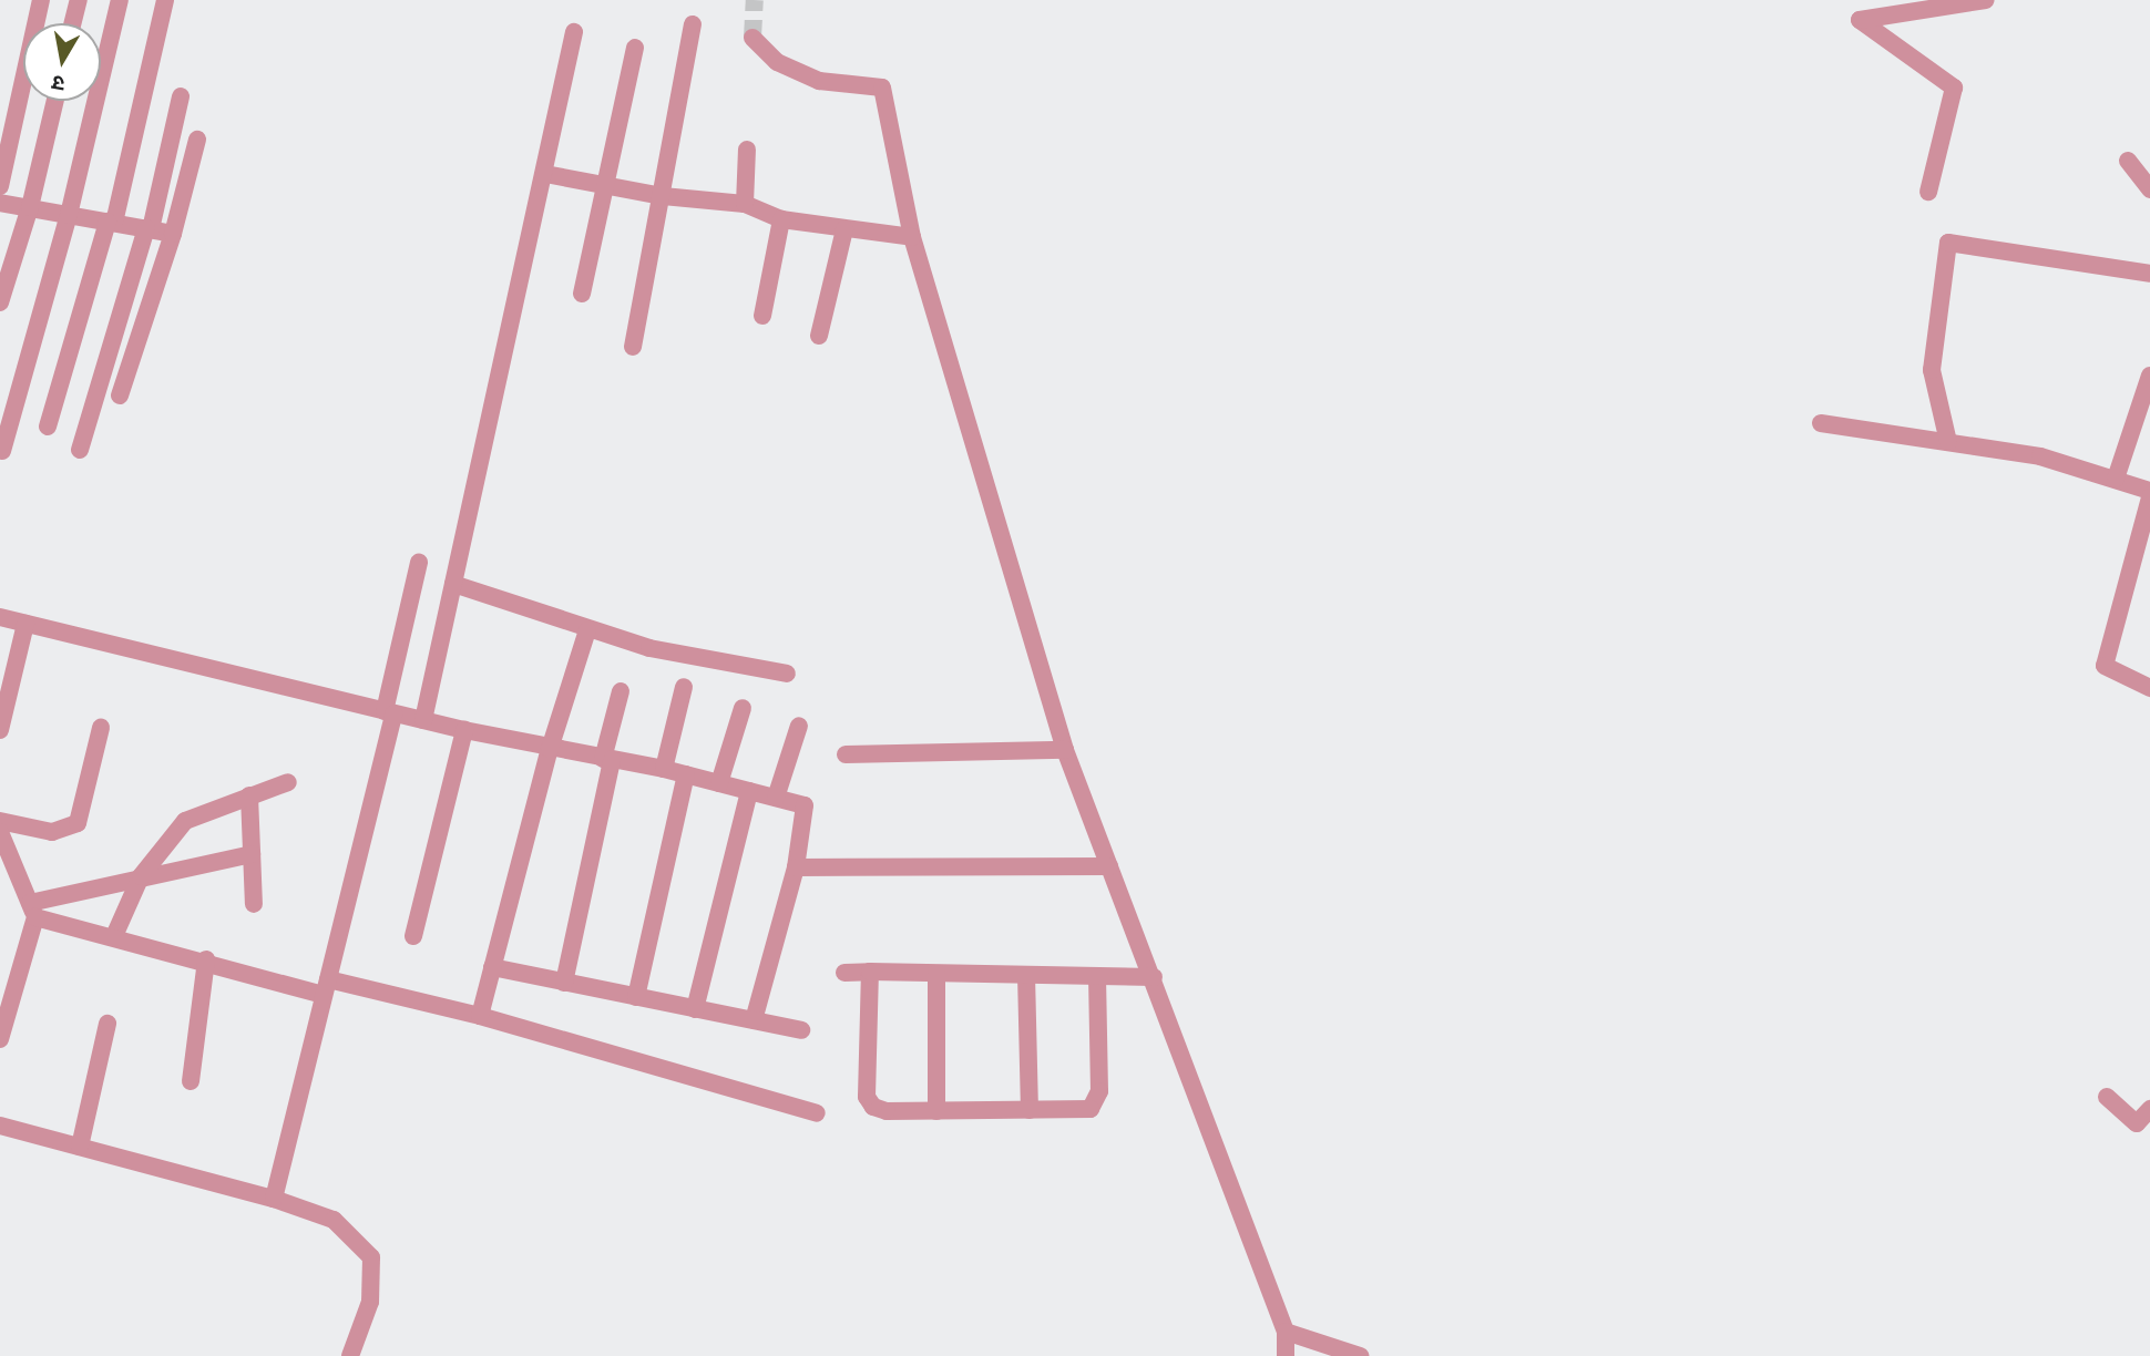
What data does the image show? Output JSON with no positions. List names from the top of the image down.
{
  "north": "bottom"
}
